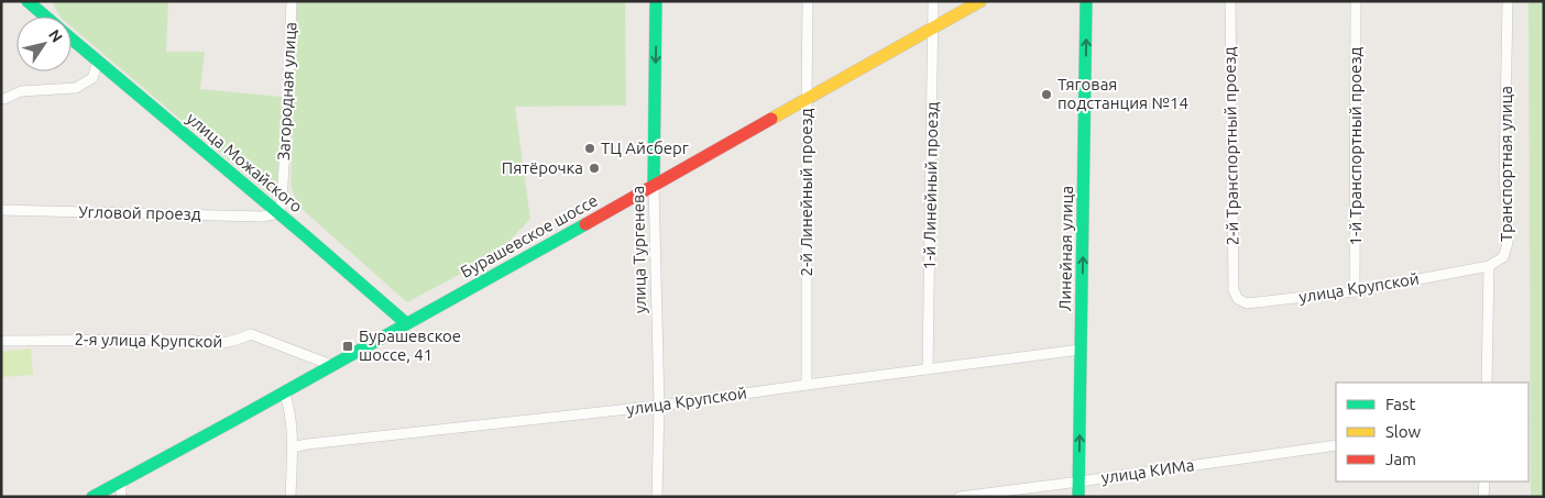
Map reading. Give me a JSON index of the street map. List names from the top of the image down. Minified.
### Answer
{"streets":{"main road":["улица Можайского","Бурашевское шоссе","Линейная улица","улица Тургенева"],"street":["Загородная улица","2-й Транспортный проезд","1-й Транспортный проезд","Транспортная улица","1-й Линейный проезд","2-й Линейный проезд","Угловой проезд","улица Крупской","2-я улица Крупской","улица КИМа"]},"crossings":[["Загородная улица","улица Можайского"],["Загородная улица","Угловой проезд"],["2-й Транспортный проезд","улица Крупской"],["1-й Транспортный проезд","улица Крупской"],["улица Можайского","Угловой проезд"],["улица Можайского","Бурашевское шоссе"],["Транспортная улица","улица Крупской"],["1-й Линейный проезд","Бурашевское шоссе"],["1-й Линейный проезд","улица Крупской"],["2-й Линейный проезд","Бурашевское шоссе"],["2-й Линейный проезд","улица Крупской"],["Бурашевское шоссе","улица Тургенева"],["Бурашевское шоссе","2-я улица Крупской"],["Линейная улица","улица Крупской"],["Линейная улица","улица КИМа"],["улица Тургенева","улица Крупской"]],"one_way":["Линейная улица","улица Тургенева"],"places":{"other":["Тяговая подстанция №14","ТЦ Айсберг","Пятёрочка"],"transit":["Бурашевское шоссе, 41"]},"legend":["Fast","Slow","Jam"],"north":"top right"}
